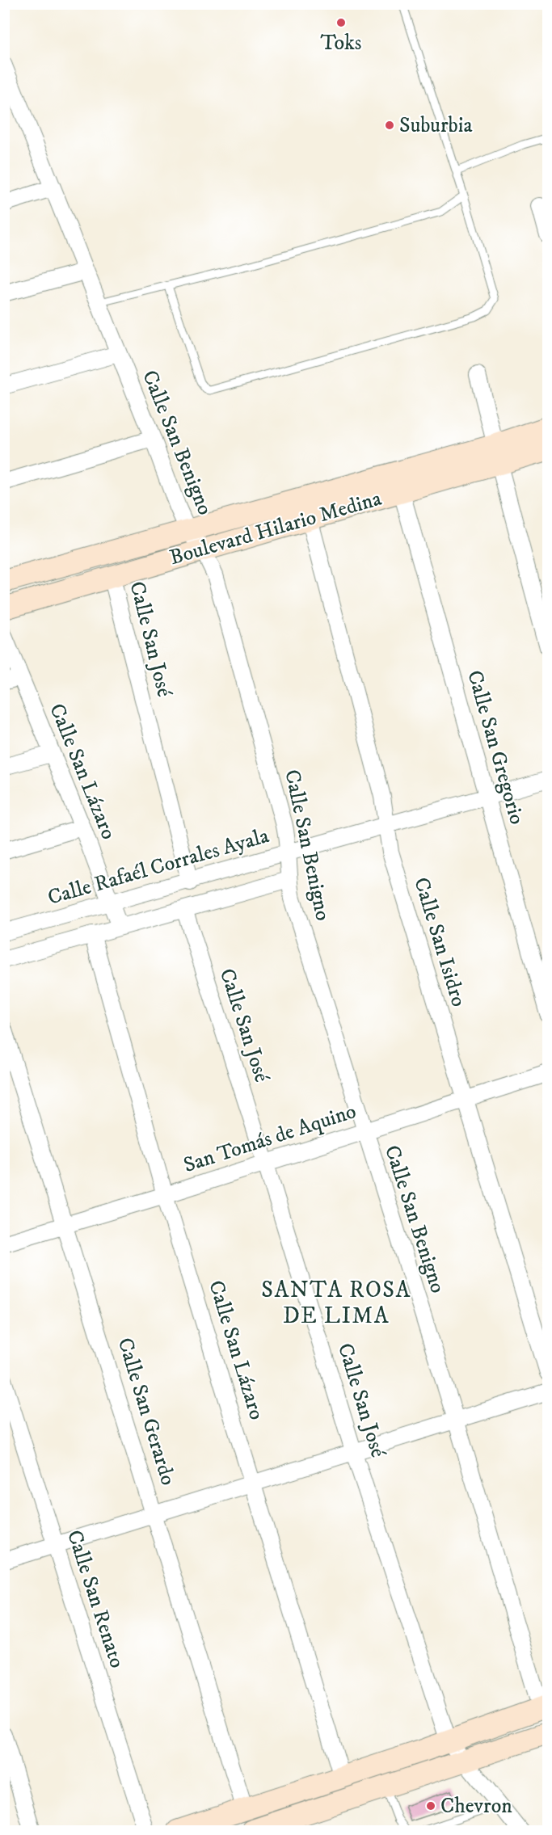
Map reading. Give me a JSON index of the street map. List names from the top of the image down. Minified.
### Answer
{"streets":{"main road":["Boulevard Hilario Medina"],"street":["Calle San Benigno","Calle San José","Calle San Gregorio","Calle San Lázaro","Calle Rafaél Corrales Ayala","Calle San Isidro","San Tomás de Aquino","Calle San Gerardo","Calle San Renato"]},"crossings":[["Calle San Benigno","Boulevard Hilario Medina"],["Calle San Benigno","Calle Rafaél Corrales Ayala"],["Calle San Benigno","San Tomás de Aquino"],["Boulevard Hilario Medina","Calle San José"],["Boulevard Hilario Medina","Calle San Gregorio"],["Boulevard Hilario Medina","Calle San Isidro"],["Calle San José","Calle Rafaél Corrales Ayala"],["Calle San José","San Tomás de Aquino"],["Calle San Gregorio","Calle Rafaél Corrales Ayala"],["Calle San Lázaro","Calle Rafaél Corrales Ayala"],["Calle San Lázaro","San Tomás de Aquino"],["Calle Rafaél Corrales Ayala","Calle San Isidro"],["Calle San Isidro","San Tomás de Aquino"],["San Tomás de Aquino","Calle San Gerardo"]],"districts":["SANTA ROSA DE LIMA"],"places":["Toks","Suburbia","Chevron"]}
